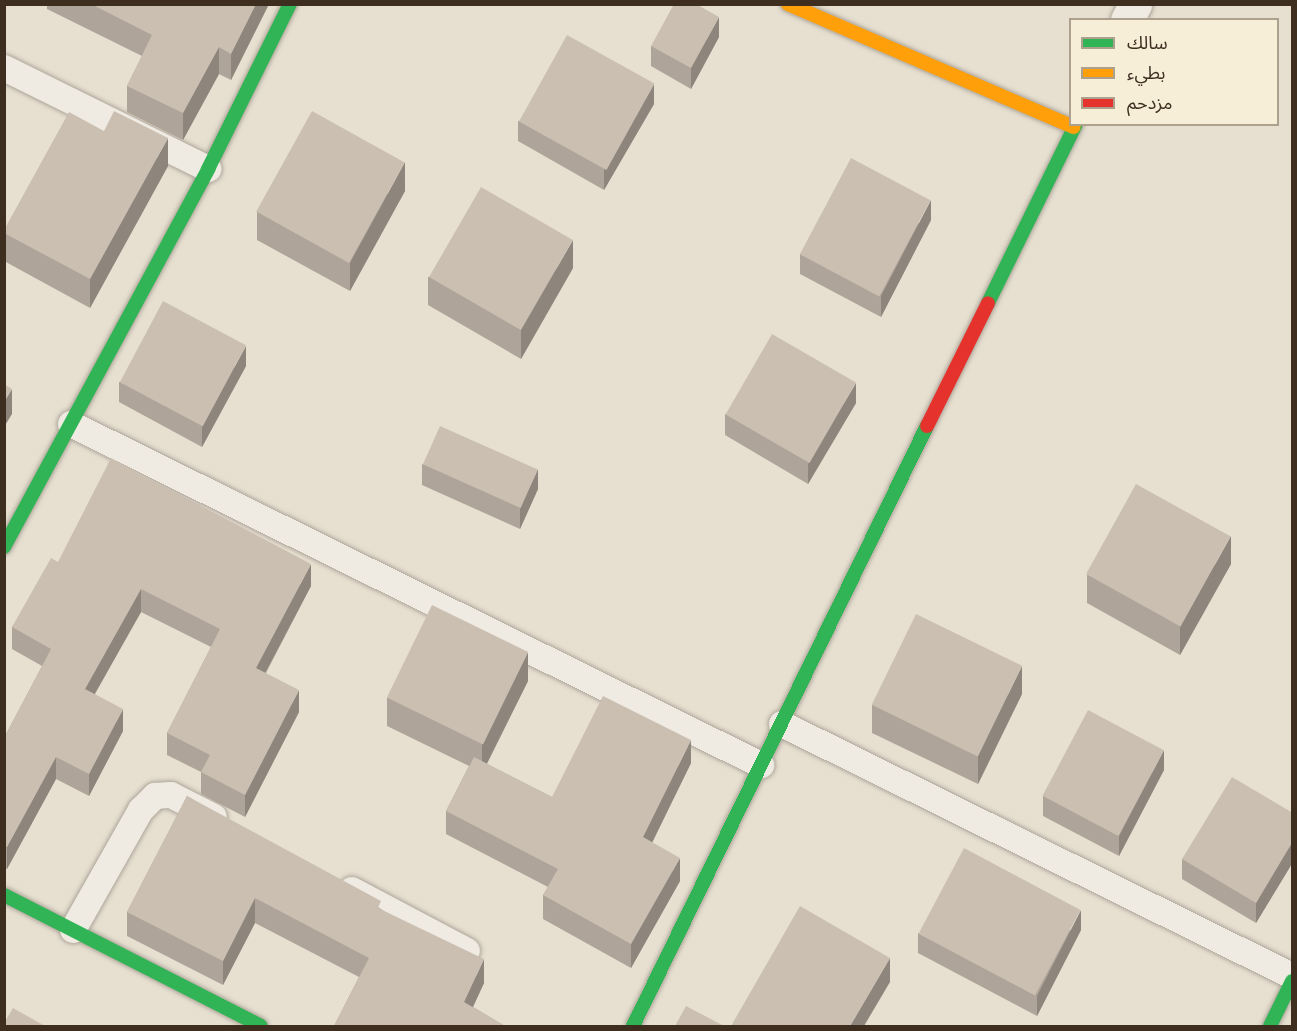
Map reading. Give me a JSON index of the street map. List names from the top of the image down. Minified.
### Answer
{"legend":["سالك","بطيء","مزدحم"]}
